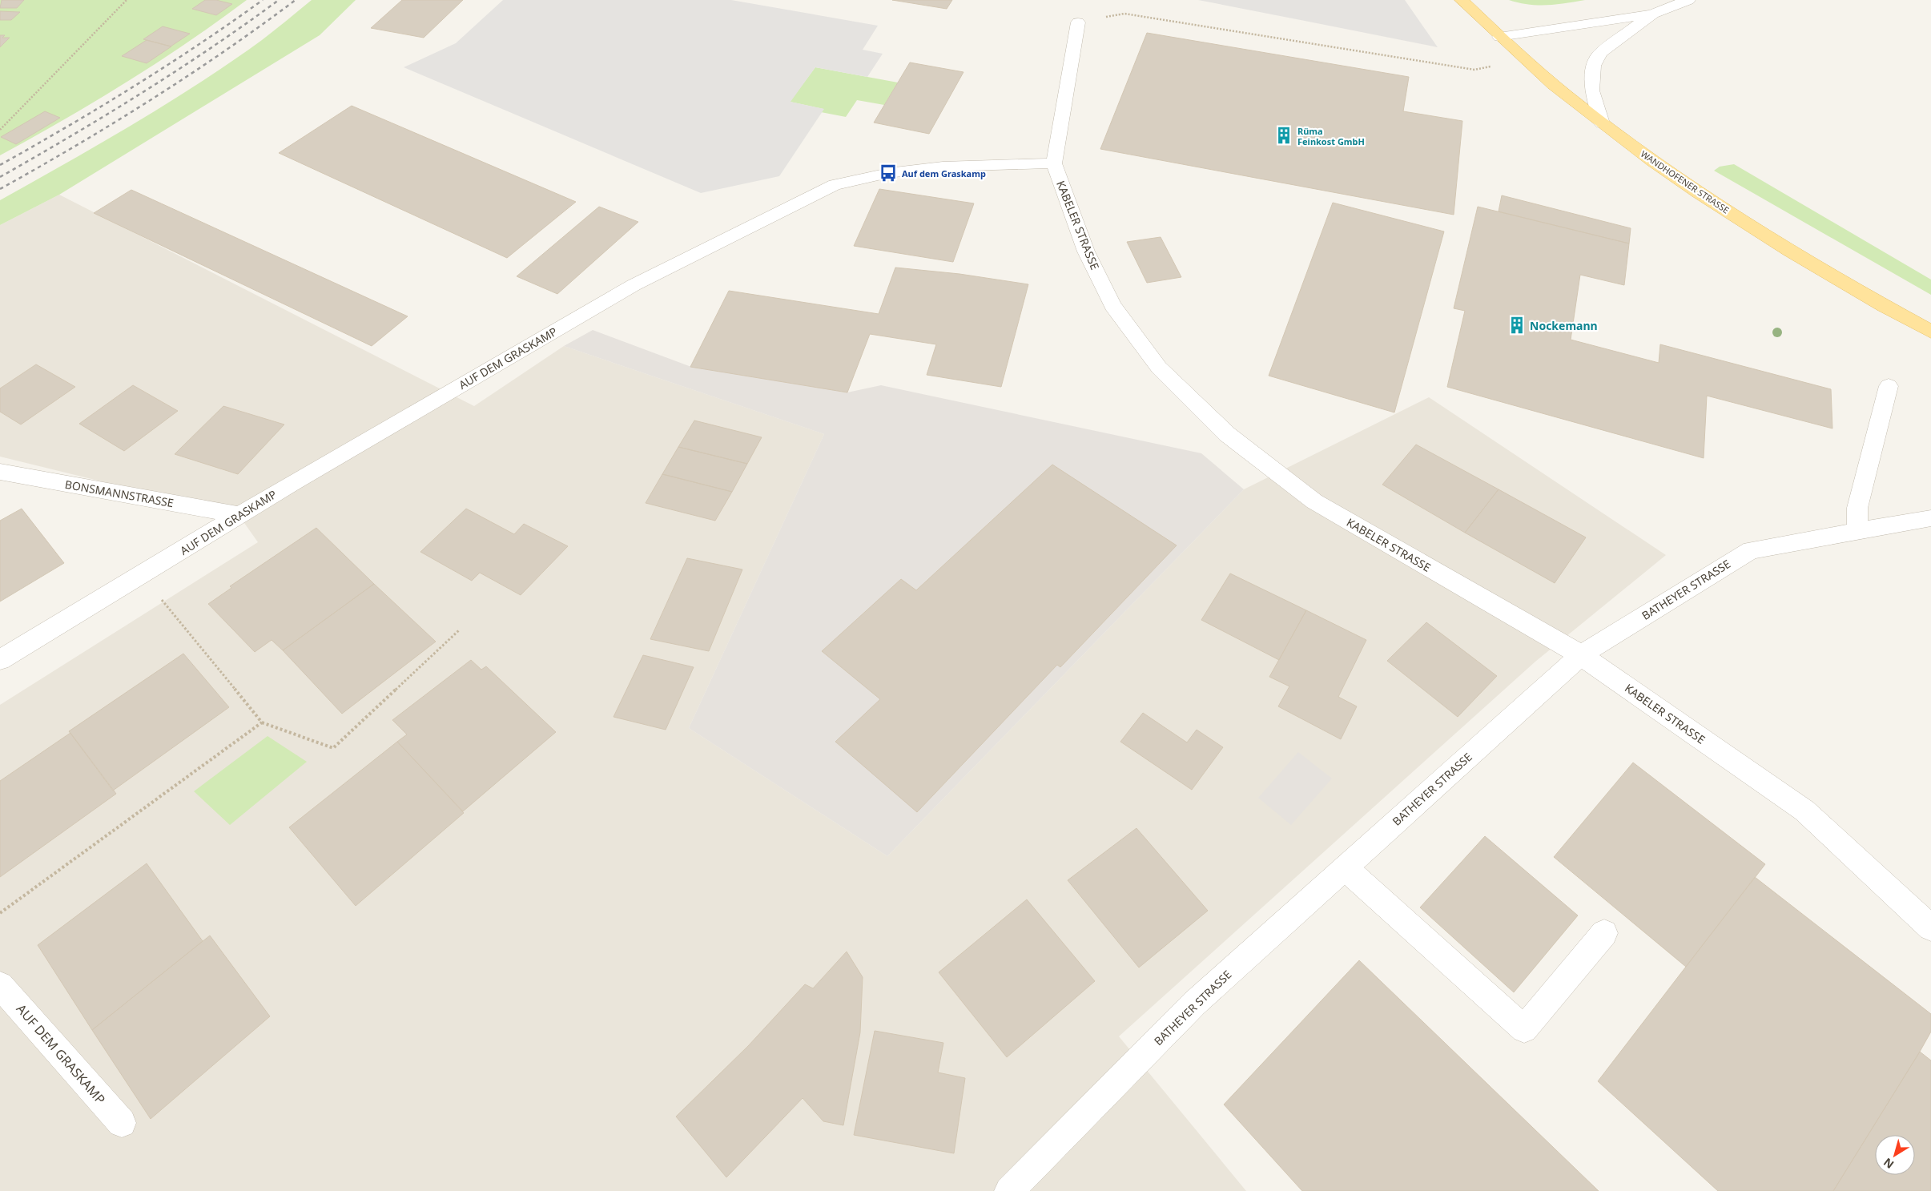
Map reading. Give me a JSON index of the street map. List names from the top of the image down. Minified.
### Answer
{"streets":{"main road":["WANDHOFENER STRASSE"],"street":["KABELER STRASSE","AUF DEM GRASKAMP","BONSMANNSTRASSE","BATHEYER STRASSE"]},"crossings":[["KABELER STRASSE","AUF DEM GRASKAMP"],["KABELER STRASSE","BATHEYER STRASSE"],["AUF DEM GRASKAMP","BONSMANNSTRASSE"]],"places":{"building":["Rüma Feinkost GmbH","Nockemann"],"bus stop":["Auf dem Graskamp"]},"north":"bottom left"}
